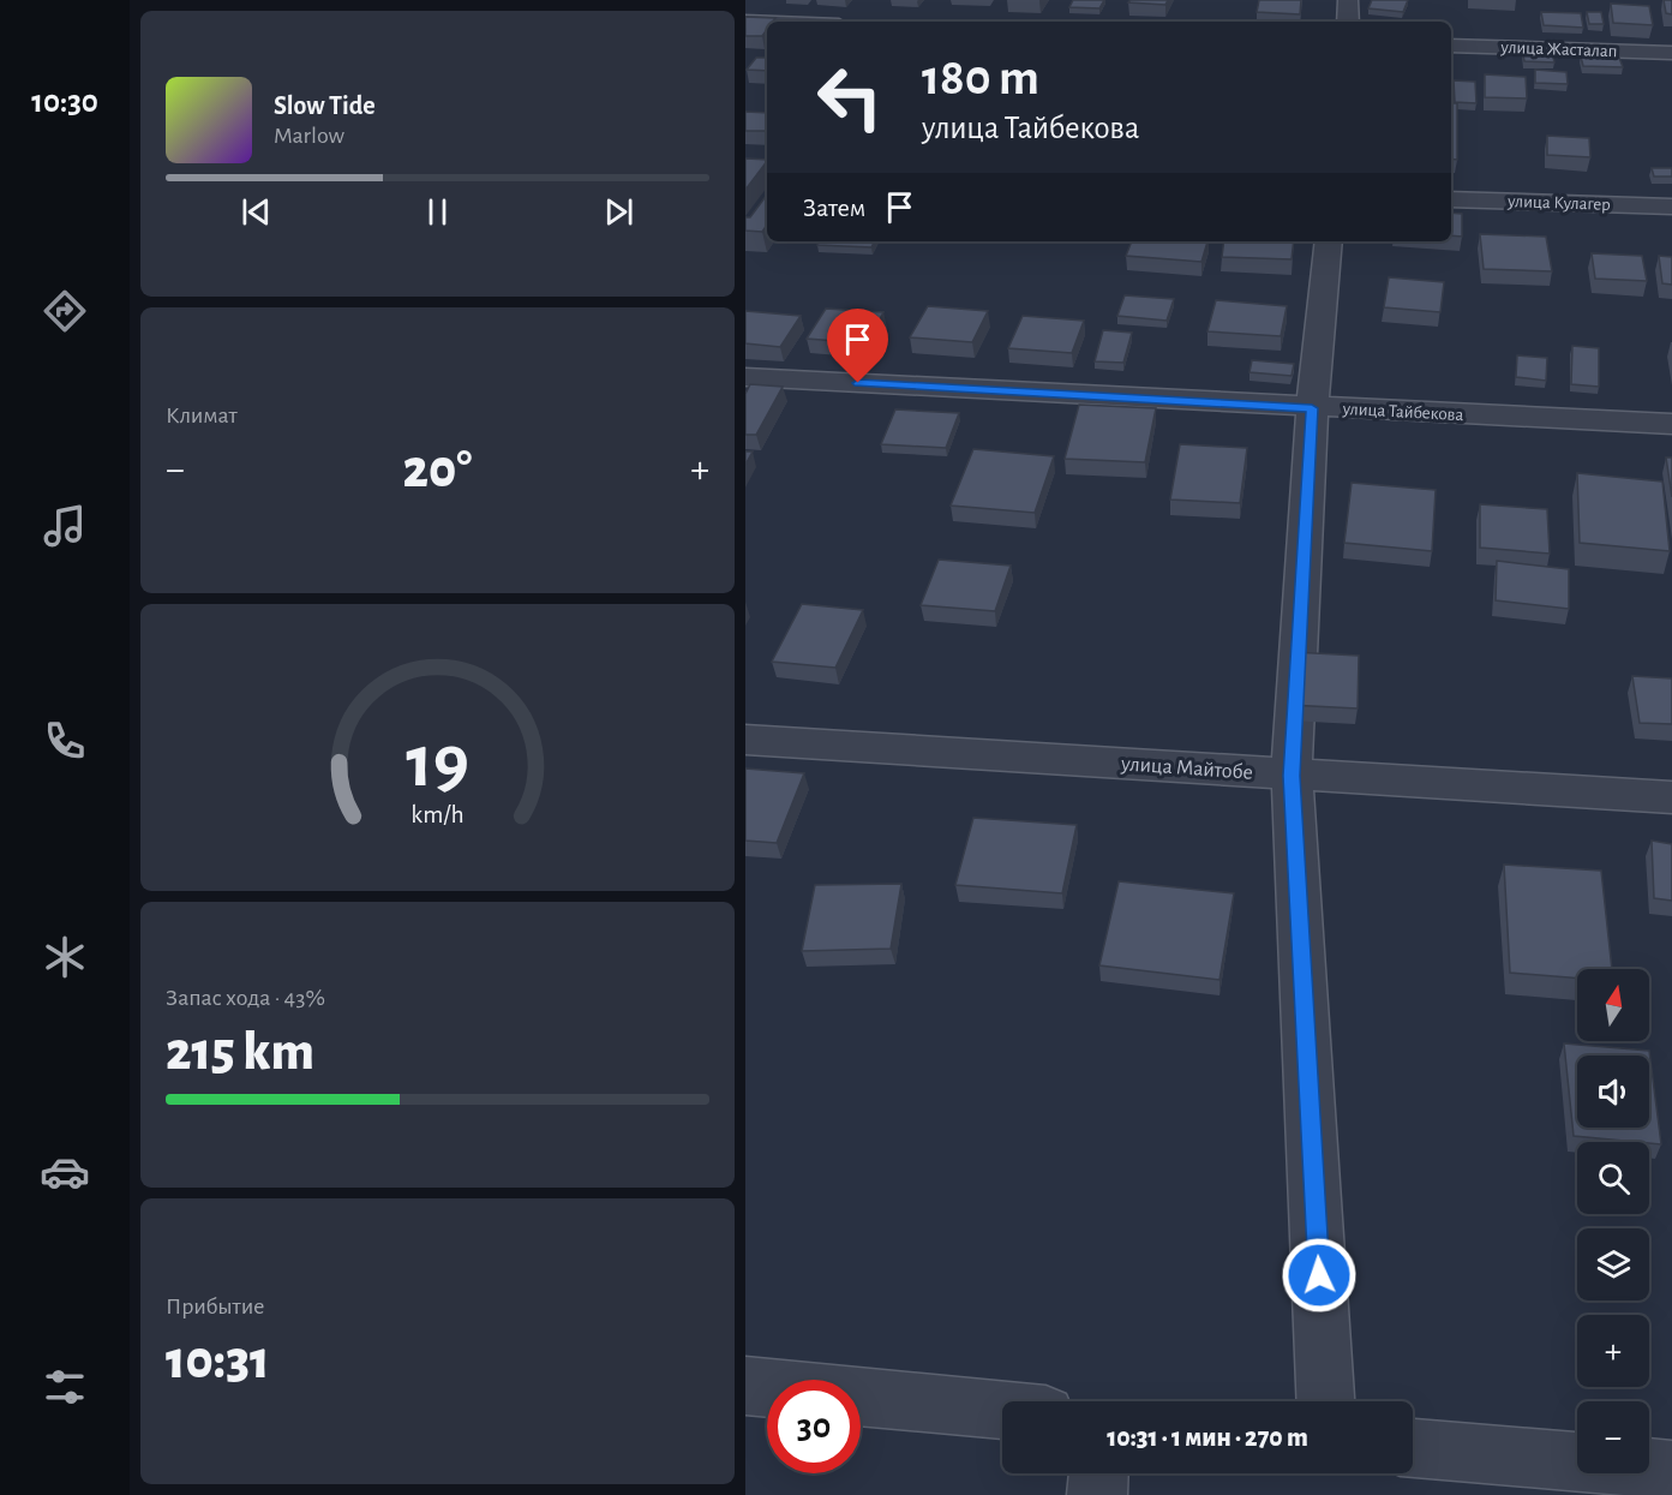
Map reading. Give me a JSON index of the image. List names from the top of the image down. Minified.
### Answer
{"streets":{"street":["улица Жасталап","улица Кулагер","улица Тайбекова","улица Майтобе"]},"north":"top","page":{"tabs":"10:30","turn":["180 m","улица Тайбекова"],"song":["Slow Tide","Marlow"],"then":"Затем","tile":["Климат",["Запас хода · 43%","215 km"],["Прибытие","10:31"]],"heat":["−","20°","+"],"map_buttons":["+","−"],"limit":"30","trip":"10:31 · 1 мин · 270 m","gauge":["19","km/h"]}}
